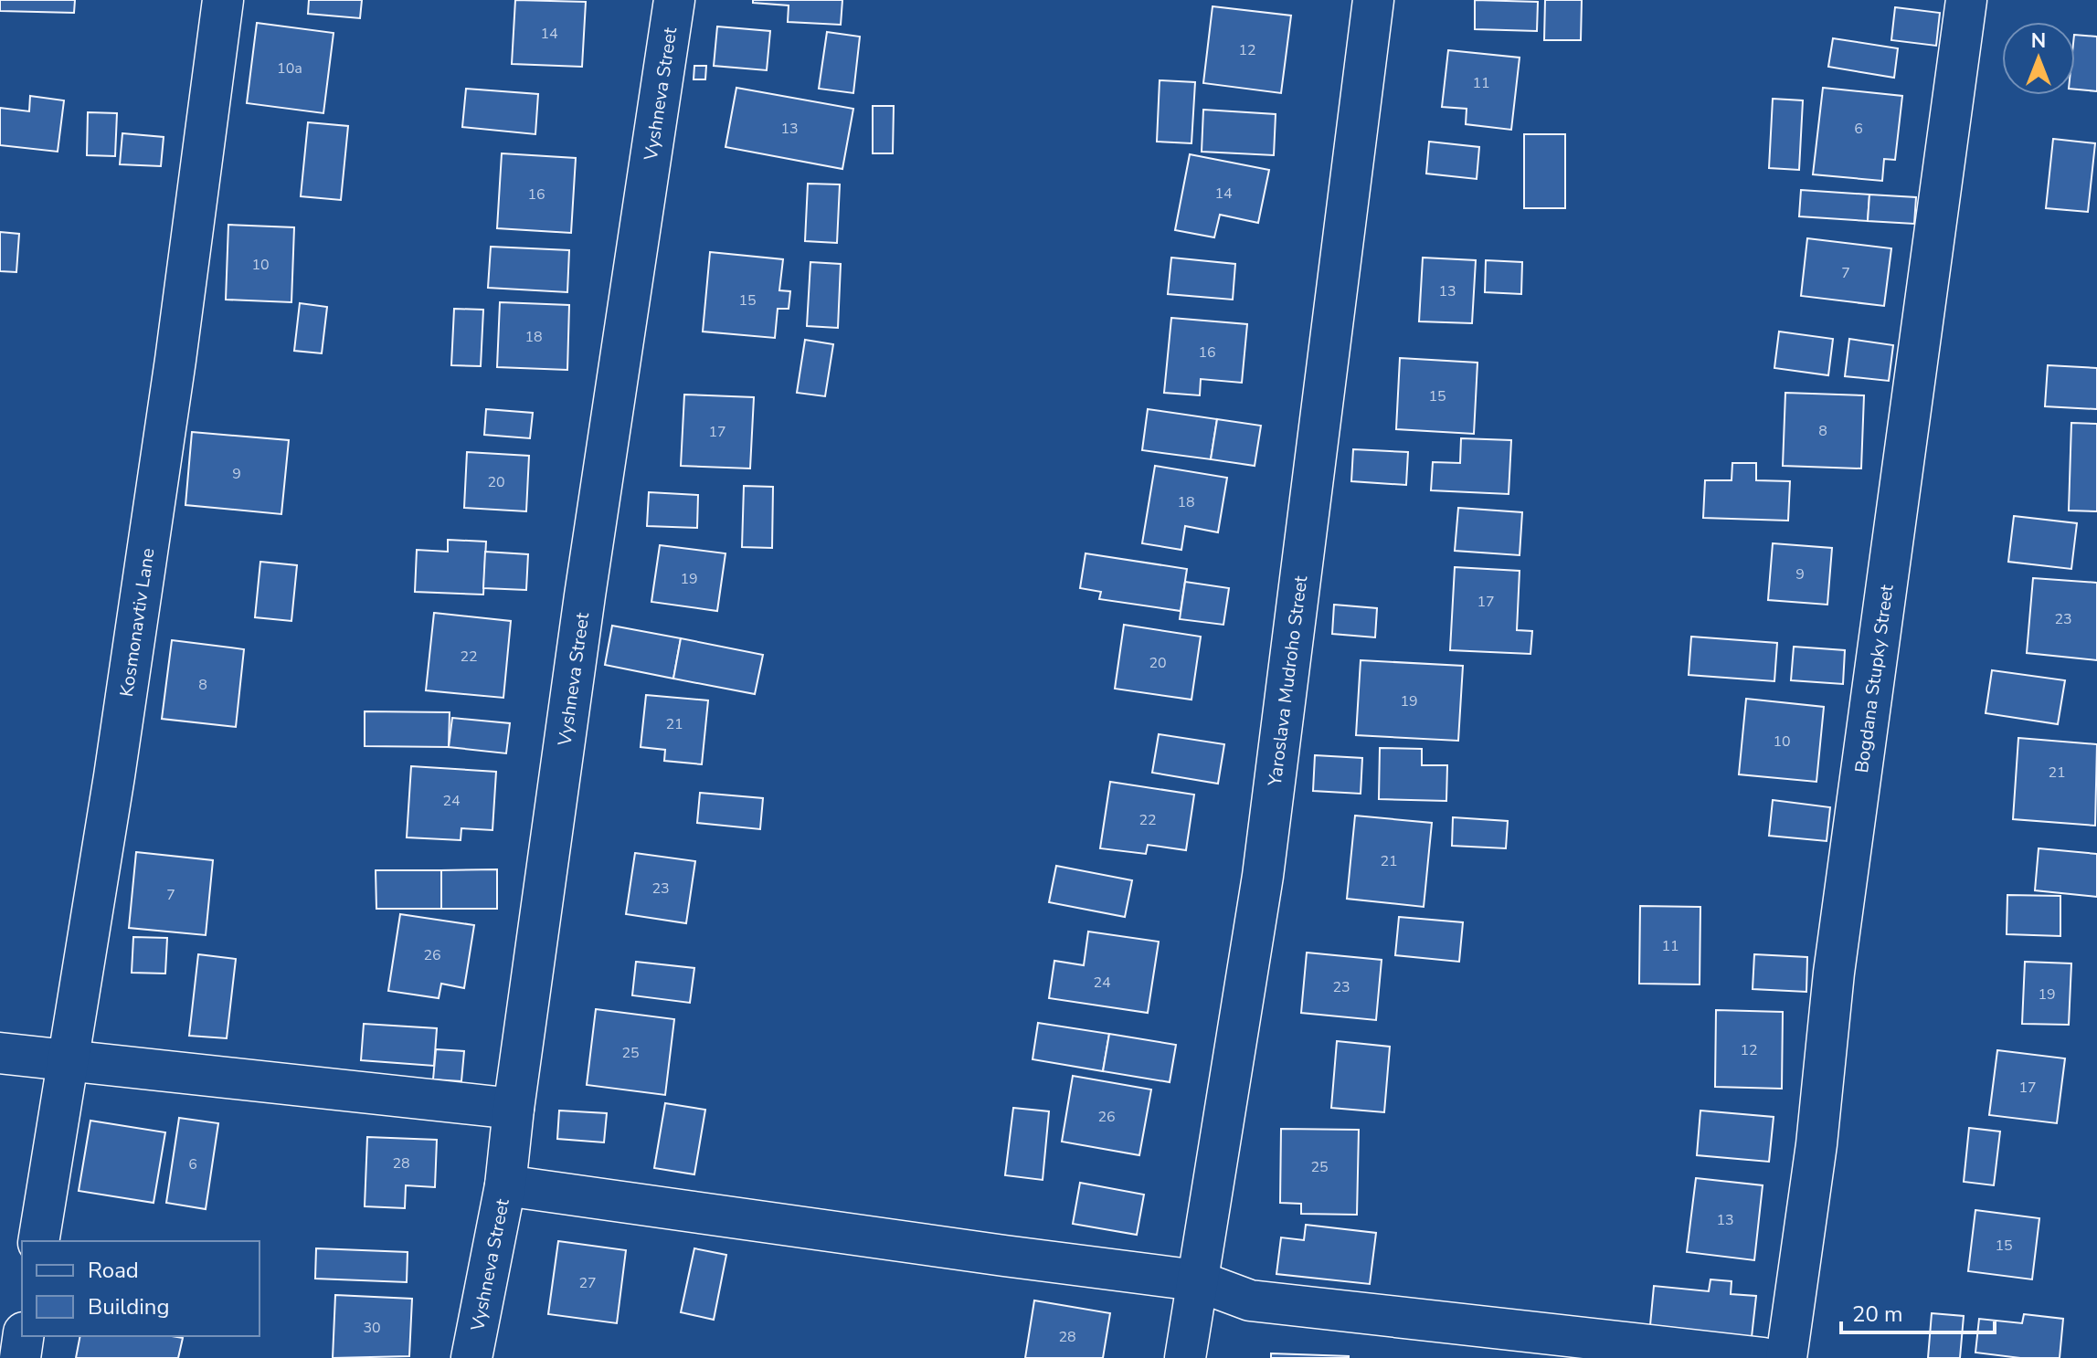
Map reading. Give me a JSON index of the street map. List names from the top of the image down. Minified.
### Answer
{"streets":{"street":["Vyshneva Street","Kosmonavtiv Lane","Bogdana Stupky Street","Yaroslava Mudroho Street"]},"house_numbers":["14","12","10а","11","13","6","14","16","10","7","13","15","18","16","15","8","17","9","20","18","9","19","17","23","22","20","8","19","21","10","21","24","22","21","23","7","11","26","24","23","19","12","25","17","26","28","6","25","13","15","27","30","28"],"legend":["Road","Building"],"scale_bar":"20 m","north":"top"}
